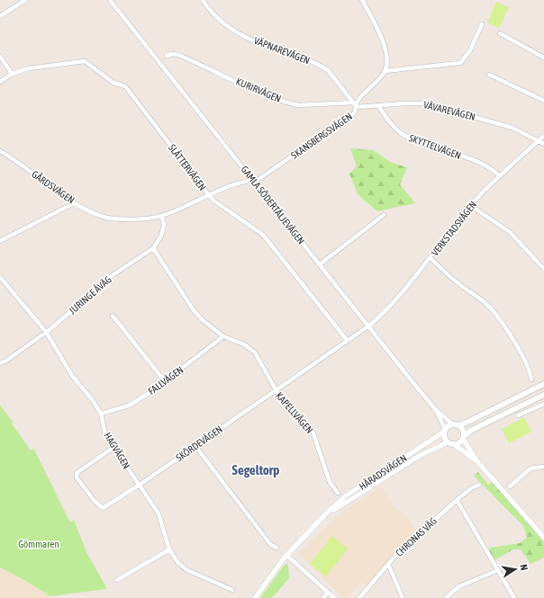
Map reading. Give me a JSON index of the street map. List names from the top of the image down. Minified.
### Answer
{"streets":{"street":["VÄPNAREVÄGEN","KURIRVÄGEN","VÄVAREVÄGEN","SKANSBERGSVÄGEN","SKYTTELVÄGEN","SLÅTTERVÄGEN","GÅRDSVÄGEN","GAMLA SÖDERTÄLJEVÄGEN","VERKSTADSVÄGEN","JURINGE ÅVÄG","FALLVÄGEN","KAPELLVÄGEN","SKÖRDEVÄGEN","HAGVÄGEN","HÄRADSVÄGEN","CHRONAS VÄG"]},"crossings":[["VÄPNAREVÄGEN","KURIRVÄGEN"],["VÄPNAREVÄGEN","VÄVAREVÄGEN"],["VÄPNAREVÄGEN","SKANSBERGSVÄGEN"],["KURIRVÄGEN","VÄVAREVÄGEN"],["KURIRVÄGEN","SKANSBERGSVÄGEN"],["VÄVAREVÄGEN","SKANSBERGSVÄGEN"],["VÄVAREVÄGEN","SKYTTELVÄGEN"],["VÄVAREVÄGEN","VERKSTADSVÄGEN"],["SKANSBERGSVÄGEN","GÅRDSVÄGEN"],["SKANSBERGSVÄGEN","GAMLA SÖDERTÄLJEVÄGEN"],["SKYTTELVÄGEN","VERKSTADSVÄGEN"],["SLÅTTERVÄGEN","GÅRDSVÄGEN"],["SLÅTTERVÄGEN","SKÖRDEVÄGEN"],["GÅRDSVÄGEN","GAMLA SÖDERTÄLJEVÄGEN"],["GÅRDSVÄGEN","JURINGE ÅVÄG"],["GAMLA SÖDERTÄLJEVÄGEN","VERKSTADSVÄGEN"],["GAMLA SÖDERTÄLJEVÄGEN","SKÖRDEVÄGEN"],["GAMLA SÖDERTÄLJEVÄGEN","HÄRADSVÄGEN"],["VERKSTADSVÄGEN","SKÖRDEVÄGEN"],["JURINGE ÅVÄG","KAPELLVÄGEN"],["JURINGE ÅVÄG","HAGVÄGEN"],["FALLVÄGEN","KAPELLVÄGEN"],["FALLVÄGEN","HAGVÄGEN"],["KAPELLVÄGEN","SKÖRDEVÄGEN"],["SKÖRDEVÄGEN","HAGVÄGEN"]],"districts":["Segeltorp"],"parks":["Gömmaren"],"north":"right"}
